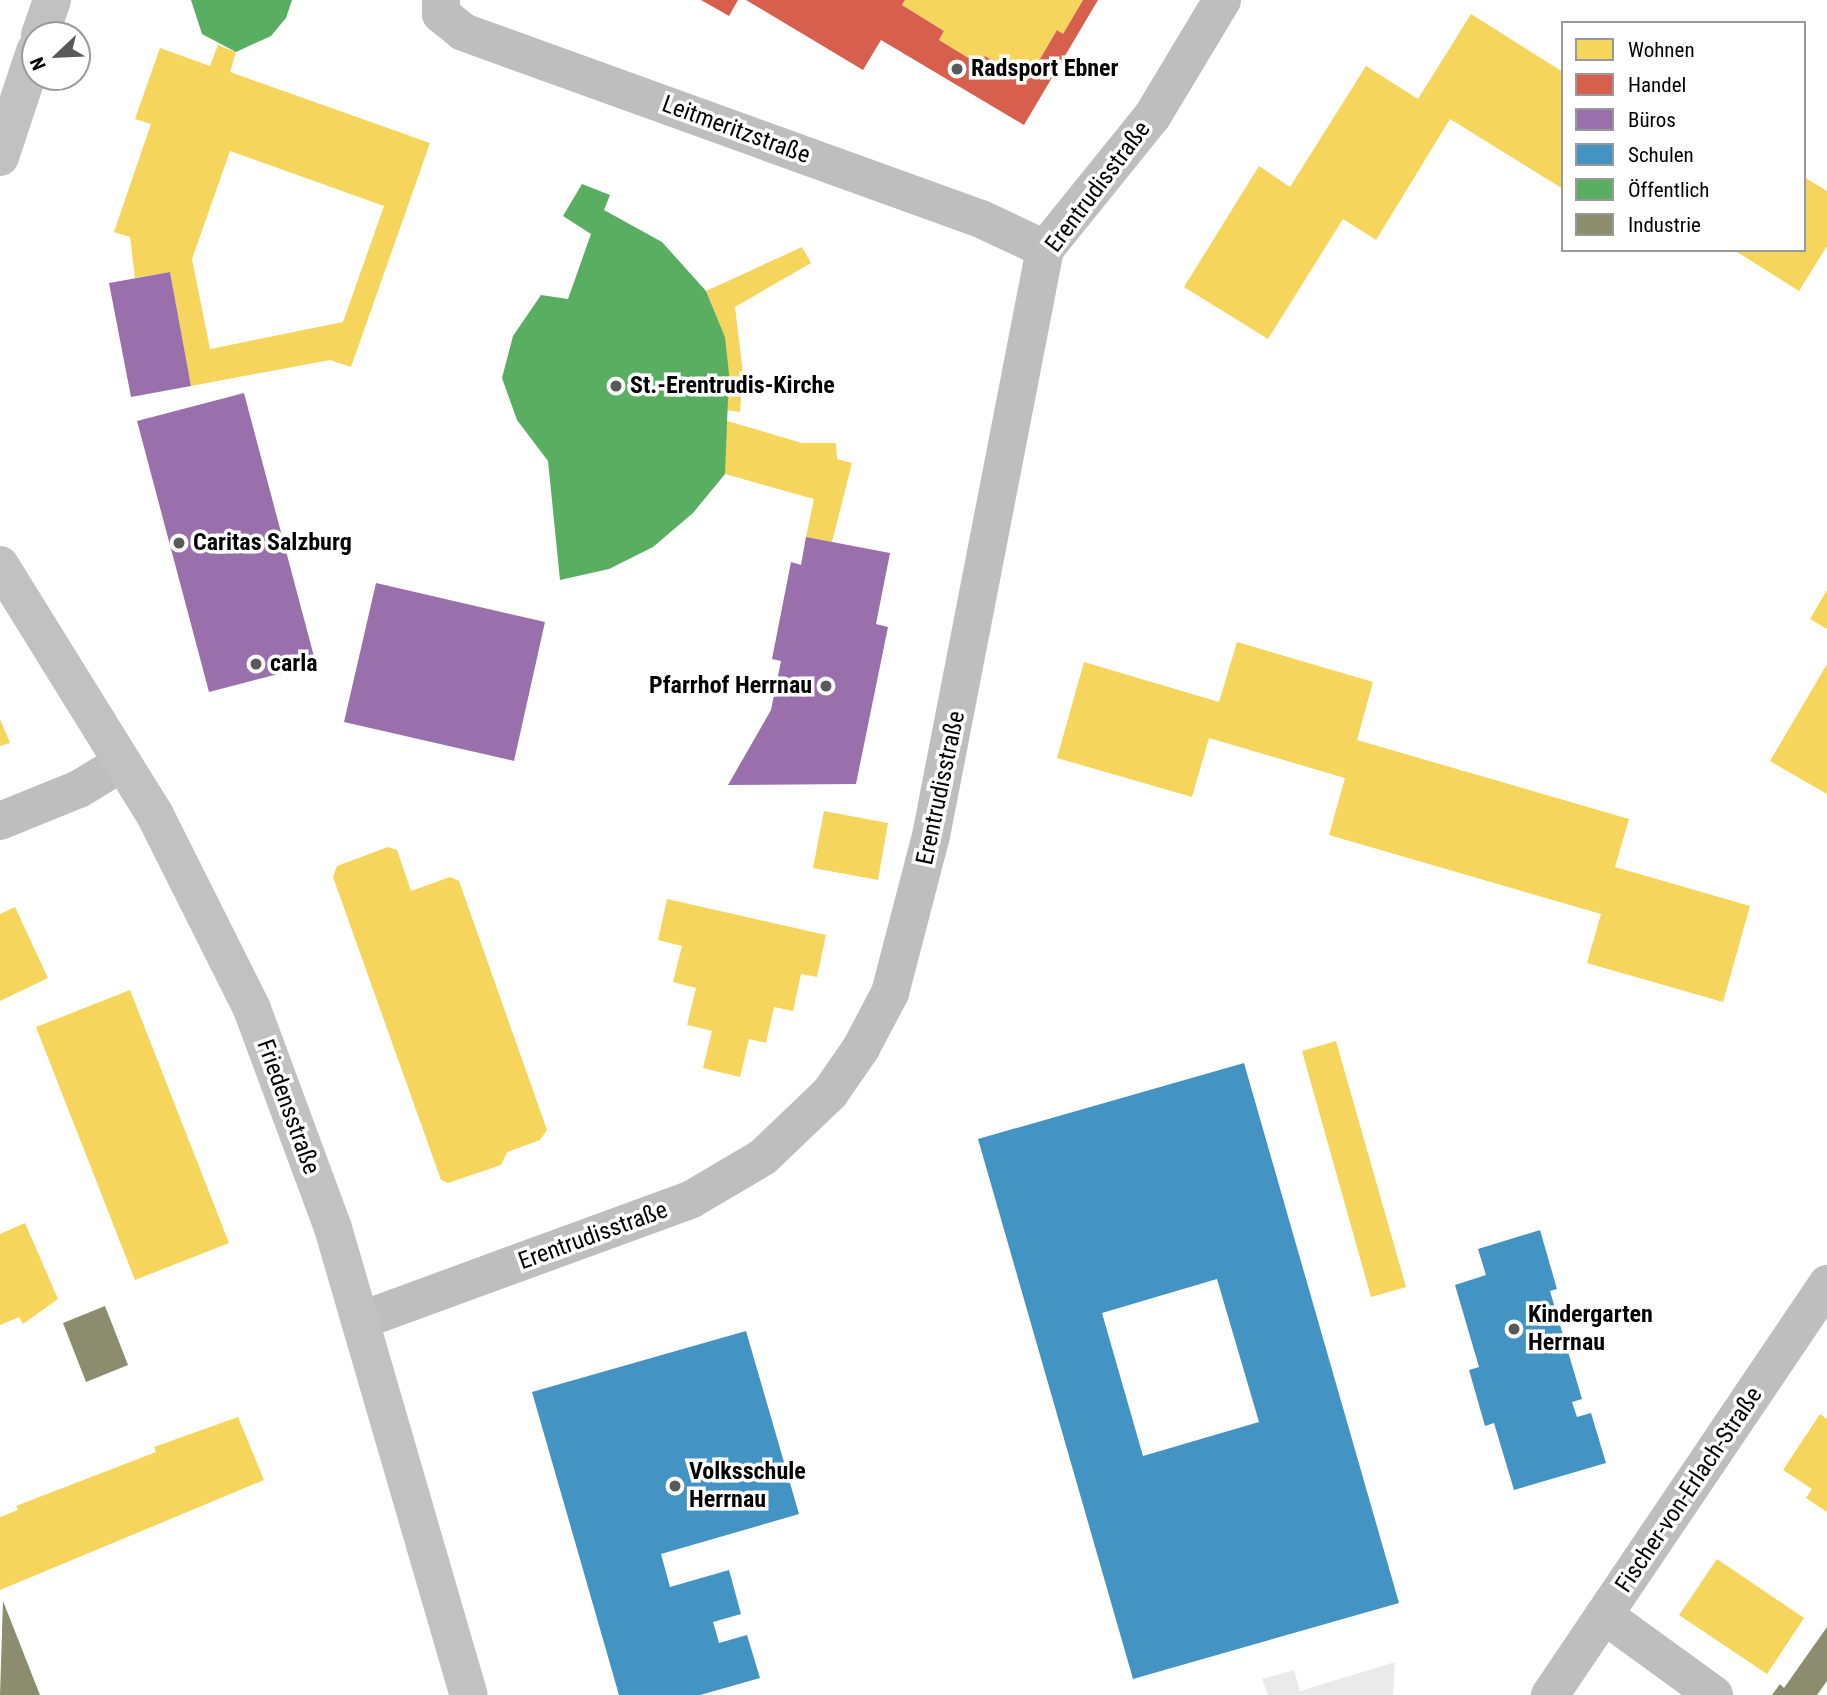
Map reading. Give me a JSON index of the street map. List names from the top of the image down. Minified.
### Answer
{"streets":{"street":["Leitmeritzstraße","Erentrudisstraße","Friedensstraße","Fischer-von-Erlach-Straße"]},"crossings":[["Leitmeritzstraße","Erentrudisstraße"],["Erentrudisstraße","Friedensstraße"]],"places":["Radsport Ebner","St.-Erentrudis-Kirche","Caritas Salzburg","carla","Pfarrhof Herrnau","Kindergarten Herrnau","Volksschule Herrnau"],"legend":["Wohnen","Handel","Büros","Schulen","Öffentlich","Industrie"],"north":"bottom left"}
